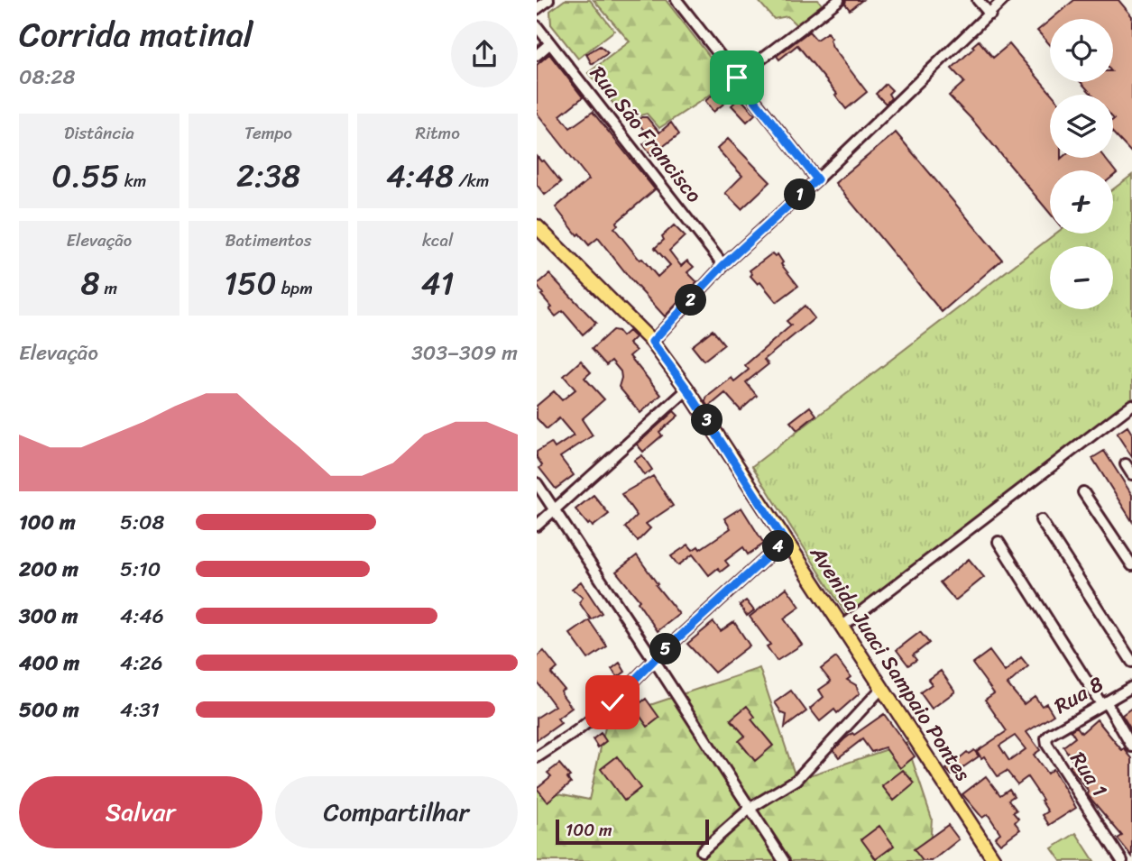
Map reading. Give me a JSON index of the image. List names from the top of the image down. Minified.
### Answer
{"streets":{"main road":["Avenida Juaci Sampaio Pontes"],"street":["Rua São Francisco","Rua 8","Rua 1"]},"crossings":[["Rua 8","Rua 1"]],"scale_bar":"100 m","page":{"heading":["Corrida matinal","08:28"],"map_buttons":["+","−"],"stats":[["Distância","0.55 km"],["Tempo","2:38"],["Ritmo","4:48 /km"],["Elevação","8 m"],["Batimentos","150 bpm"],["kcal","41"]],"pins":["1","2","3","4","5"],"chart":["Elevação","303–309 m"],"list":[{"name":"100 m","note":"5:08"},{"name":"200 m","note":"5:10"},{"name":"300 m","note":"4:46"},{"name":"400 m","note":"4:26"},{"name":"500 m","note":"4:31"}],"buttons":["Salvar","Compartilhar"],"scale":"100 m"}}
